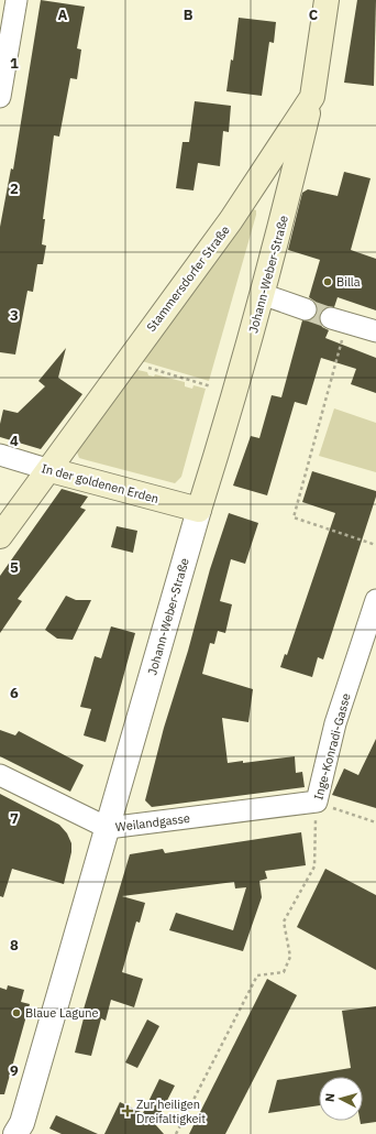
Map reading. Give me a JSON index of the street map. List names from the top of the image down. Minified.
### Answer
{"streets":{"main road":["Johann-Weber-Straße","Stammersdorfer Straße","In der goldenen Erden"],"street":["Inge-Konradi-Gasse","Weilandgasse"]},"crossings":[["Johann-Weber-Straße","Stammersdorfer Straße"],["Johann-Weber-Straße","In der goldenen Erden"],["Johann-Weber-Straße","Weilandgasse"],["Stammersdorfer Straße","In der goldenen Erden"],["Inge-Konradi-Gasse","Weilandgasse"]],"places":{"other":["Billa","Blaue Lagune"],"health":["Zur heiligen Dreifaltigkeit"]},"north":"left","grid":{"columns":["A","B","C"],"rows":["1","2","3","4","5","6","7","8","9"]}}
